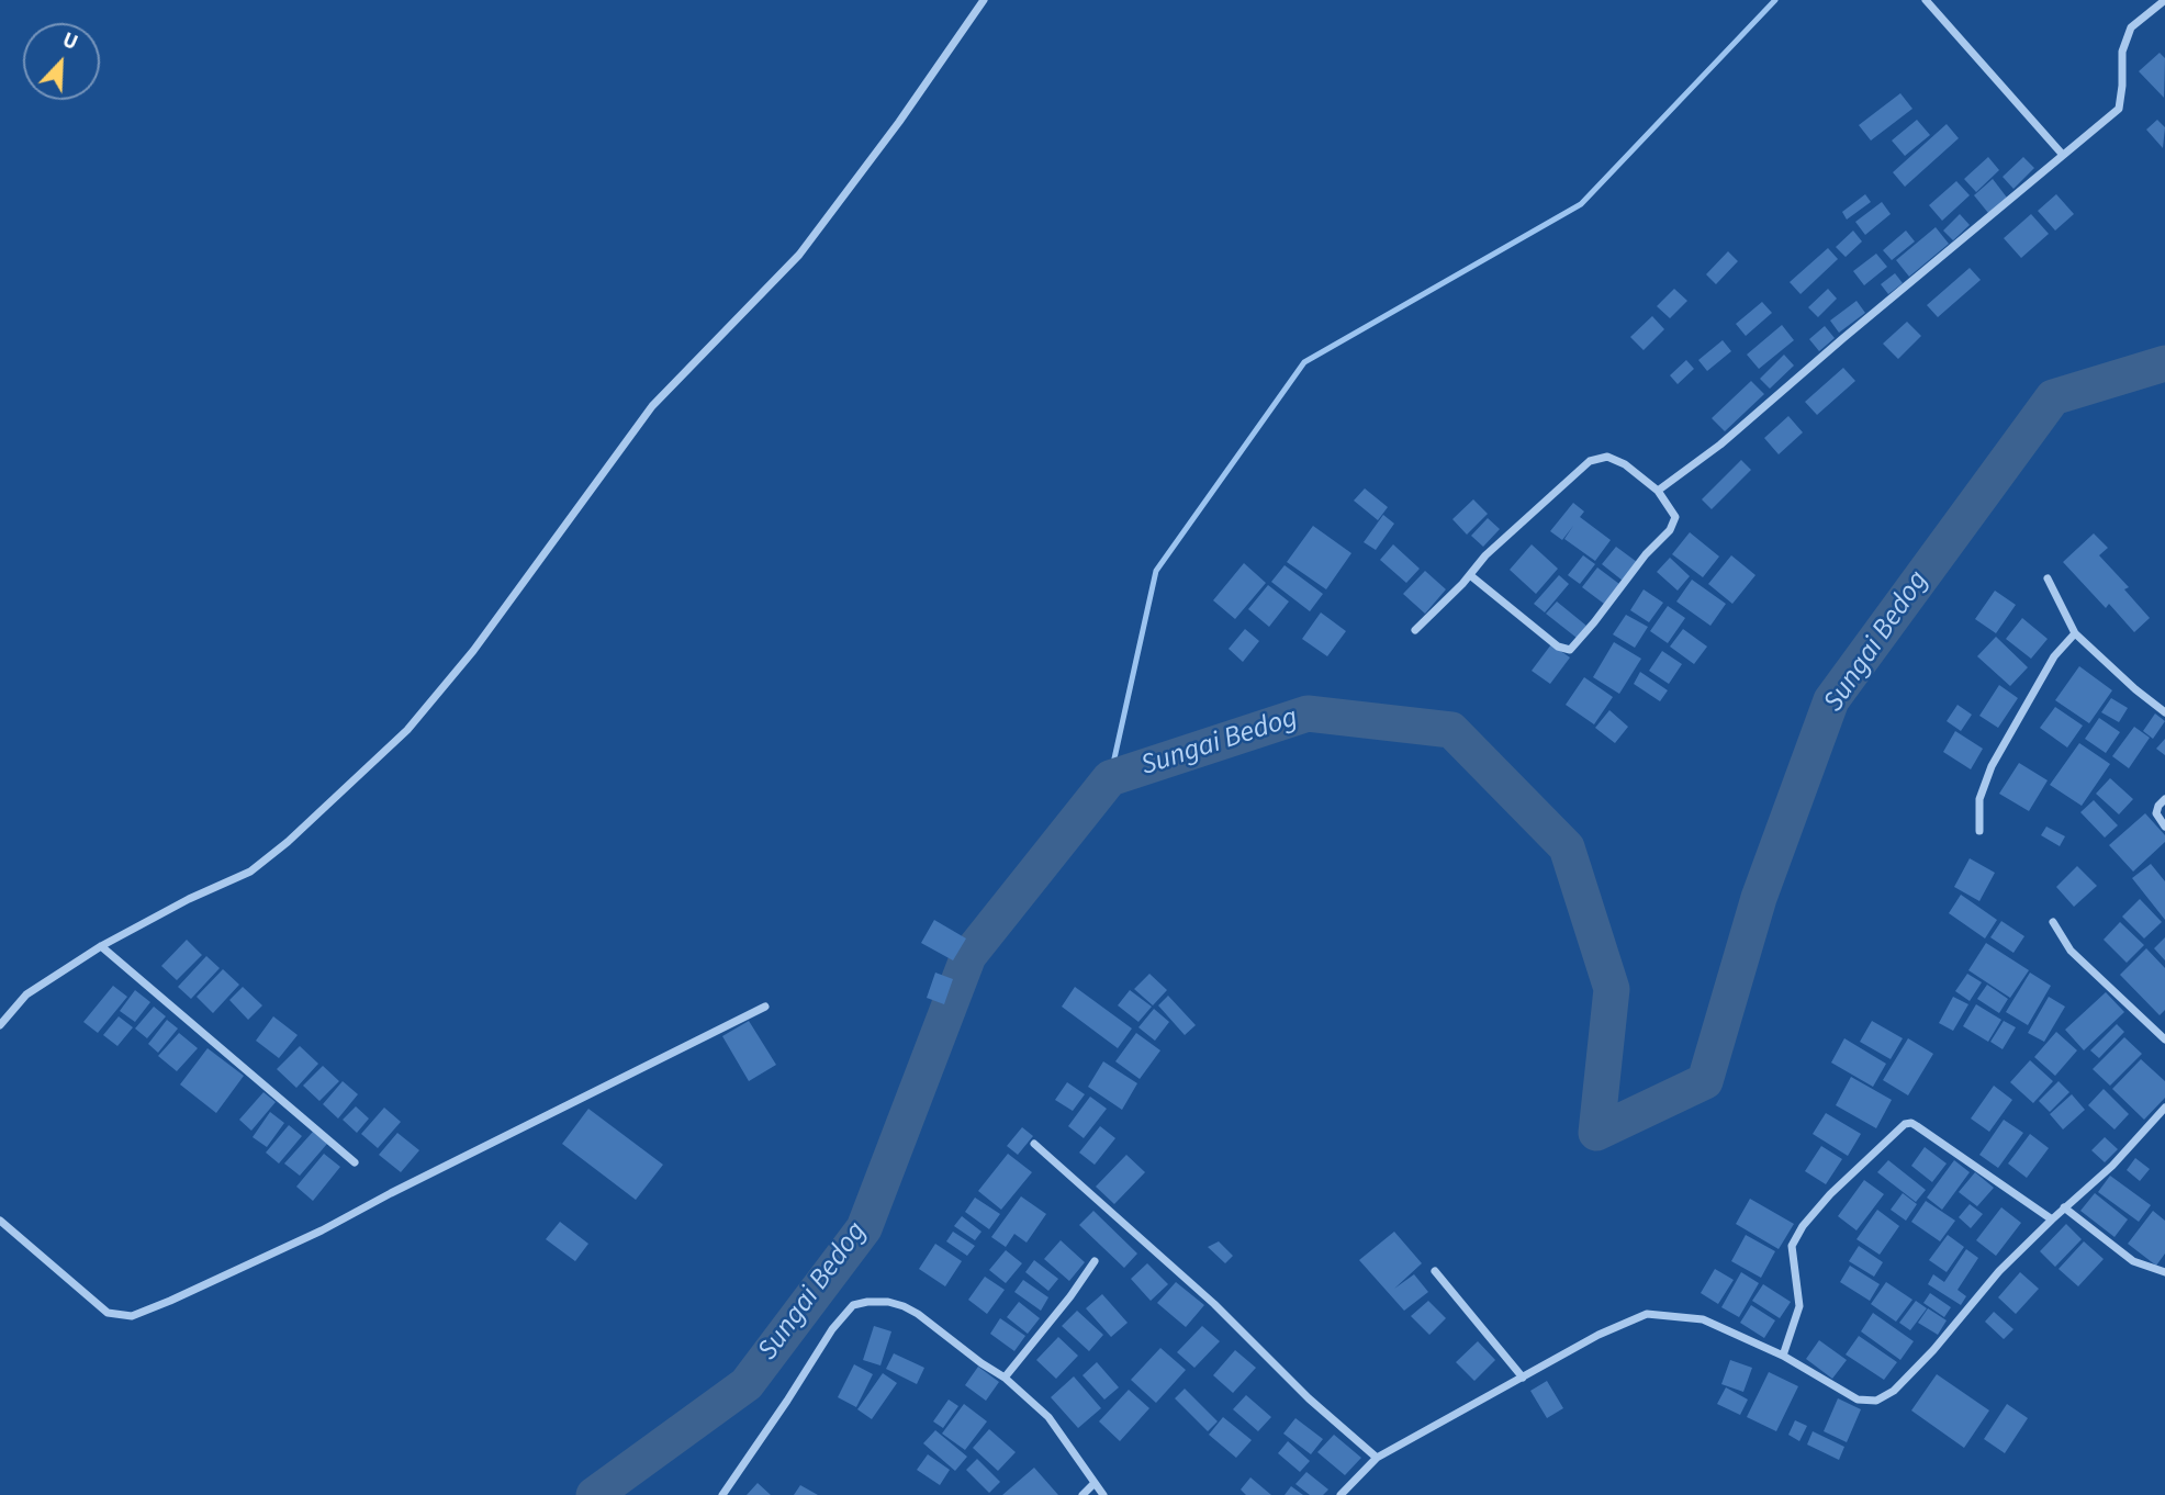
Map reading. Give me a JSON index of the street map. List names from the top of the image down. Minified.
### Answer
{"water":["Sungai Bedog"],"north":"top right"}
